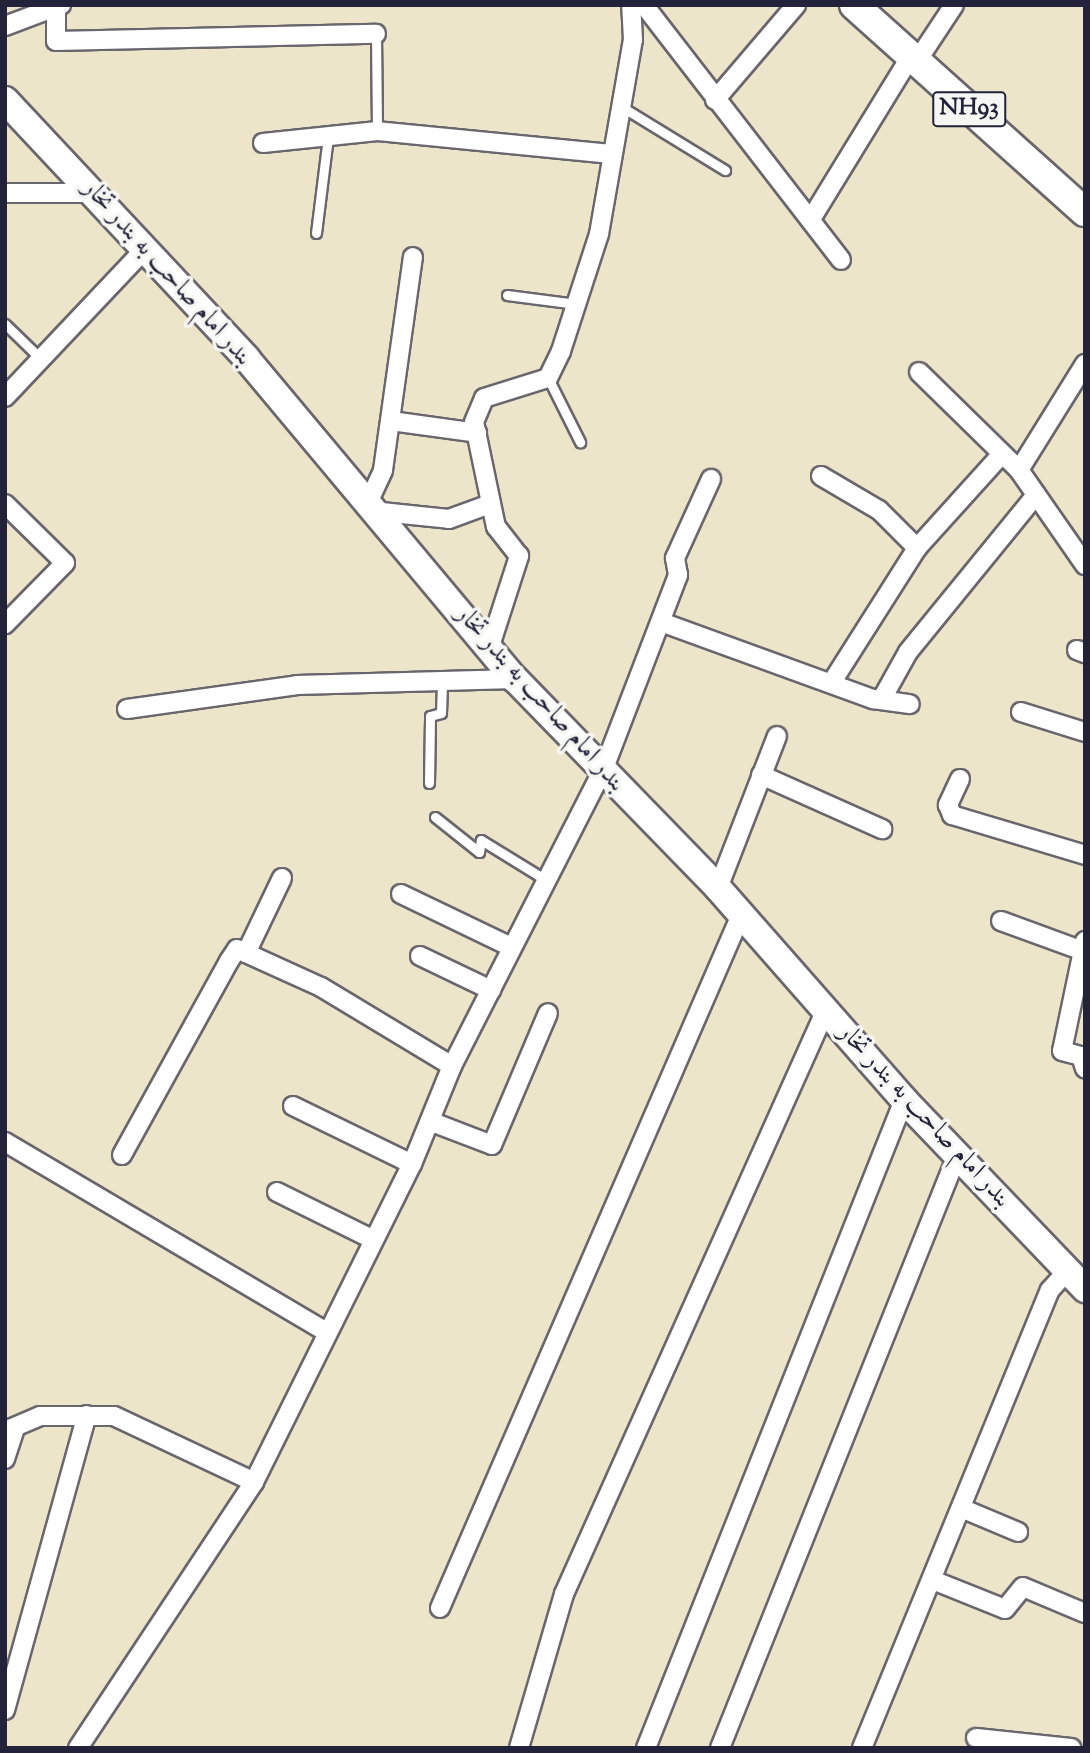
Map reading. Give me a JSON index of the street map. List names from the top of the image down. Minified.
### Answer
{"streets":{"main road":["NH93","بندر امام صاحب به بندر تخار"]}}
